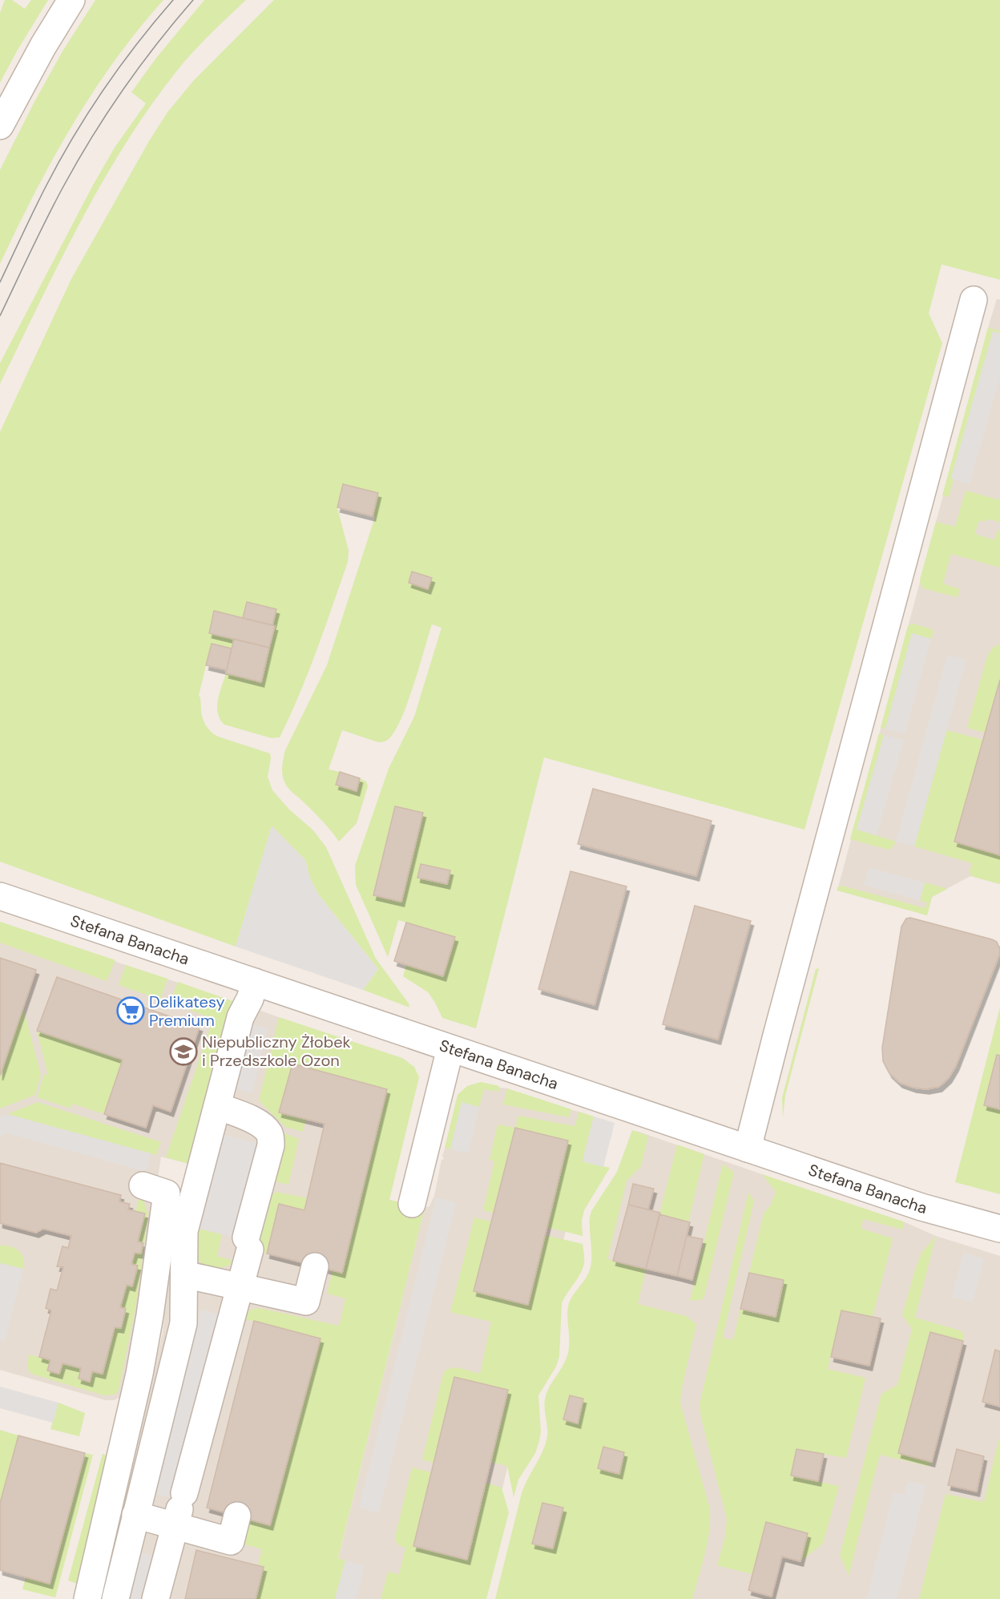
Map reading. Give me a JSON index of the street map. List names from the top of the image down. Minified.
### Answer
{"streets":{"street":["Stefana Banacha"]},"places":{"supermarket":["Delikatesy Premium"],"school or university":["Niepubliczny Żłobek i Przedszkole Ozon"]}}
